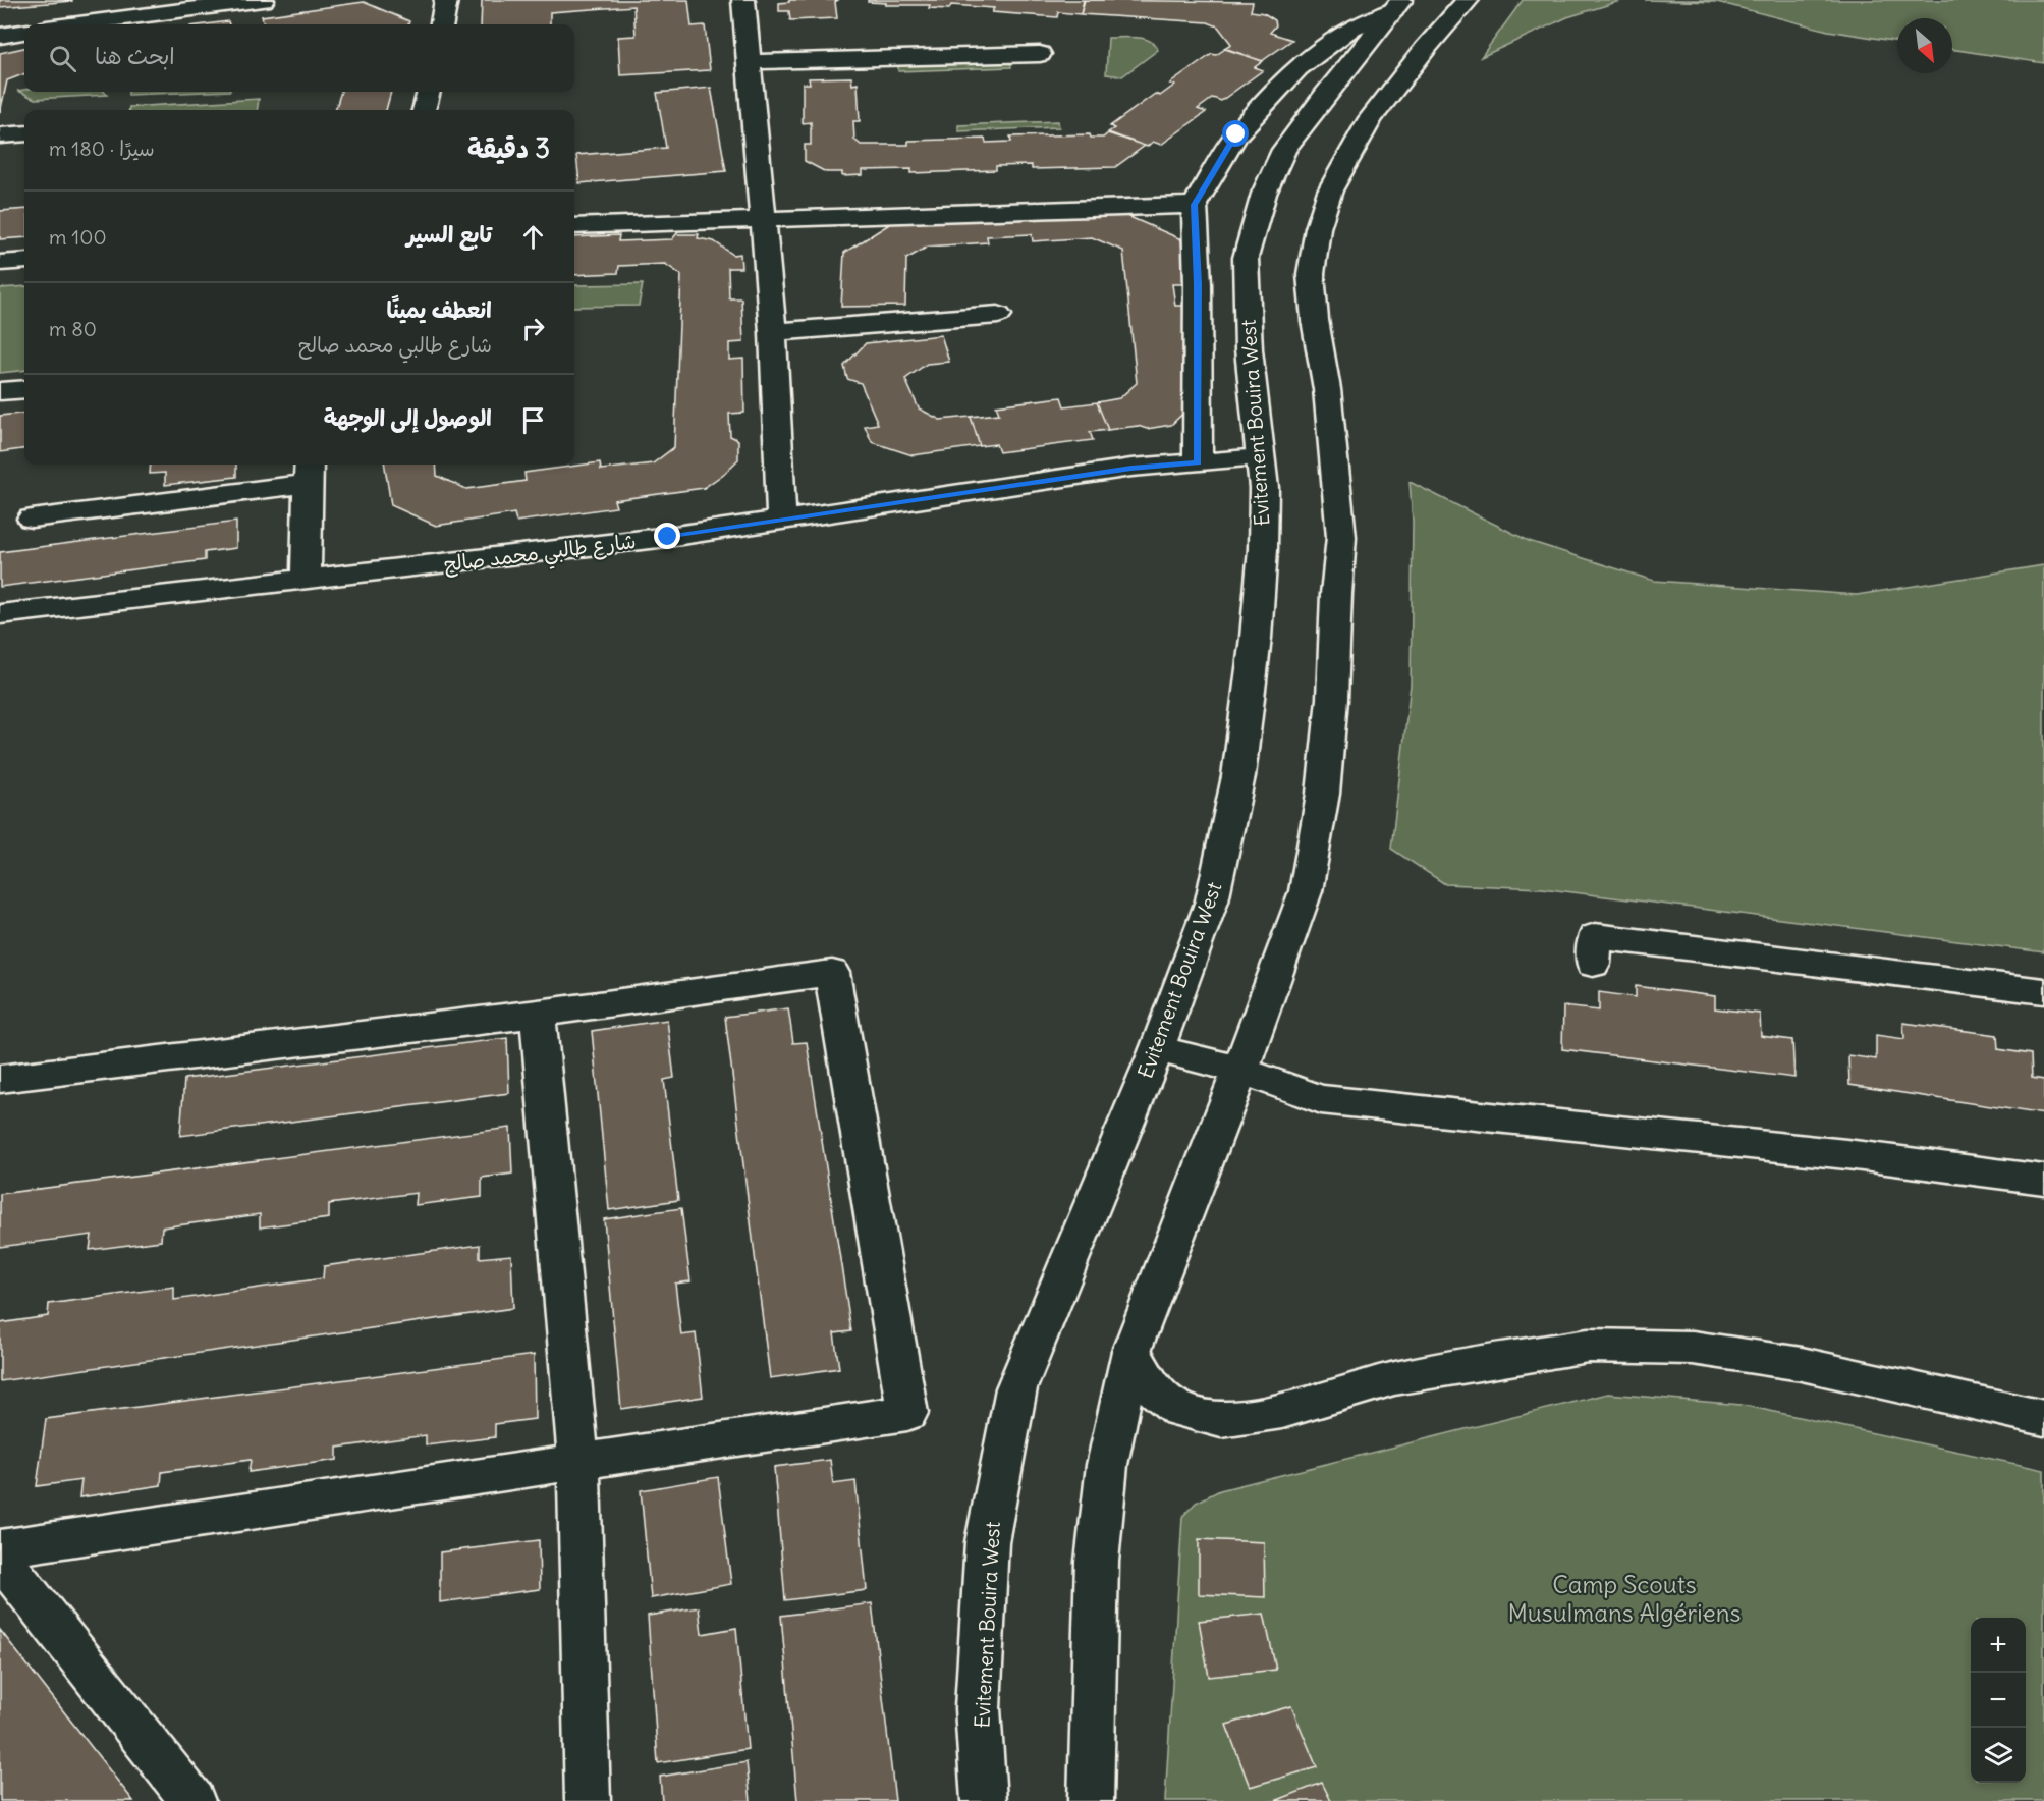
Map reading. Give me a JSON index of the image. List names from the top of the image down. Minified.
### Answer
{"streets":{"main road":["Evitement Bouira West","شارع طالبي محمد صالح"]},"crossings":[["Evitement Bouira West","شارع طالبي محمد صالح"]],"parks":["Camp Scouts Musulmans Algériens"],"north":"bottom right","page":{"search":"ابحث هنا","heading":["3 دقيقة","سيرًا · 180 m"],"list":[["تابع السير","100 m"],["انعطف يمينًا","شارع طالبي محمد صالح","80 m"],"الوصول إلى الوجهة"],"map_buttons":["+","−"]}}
